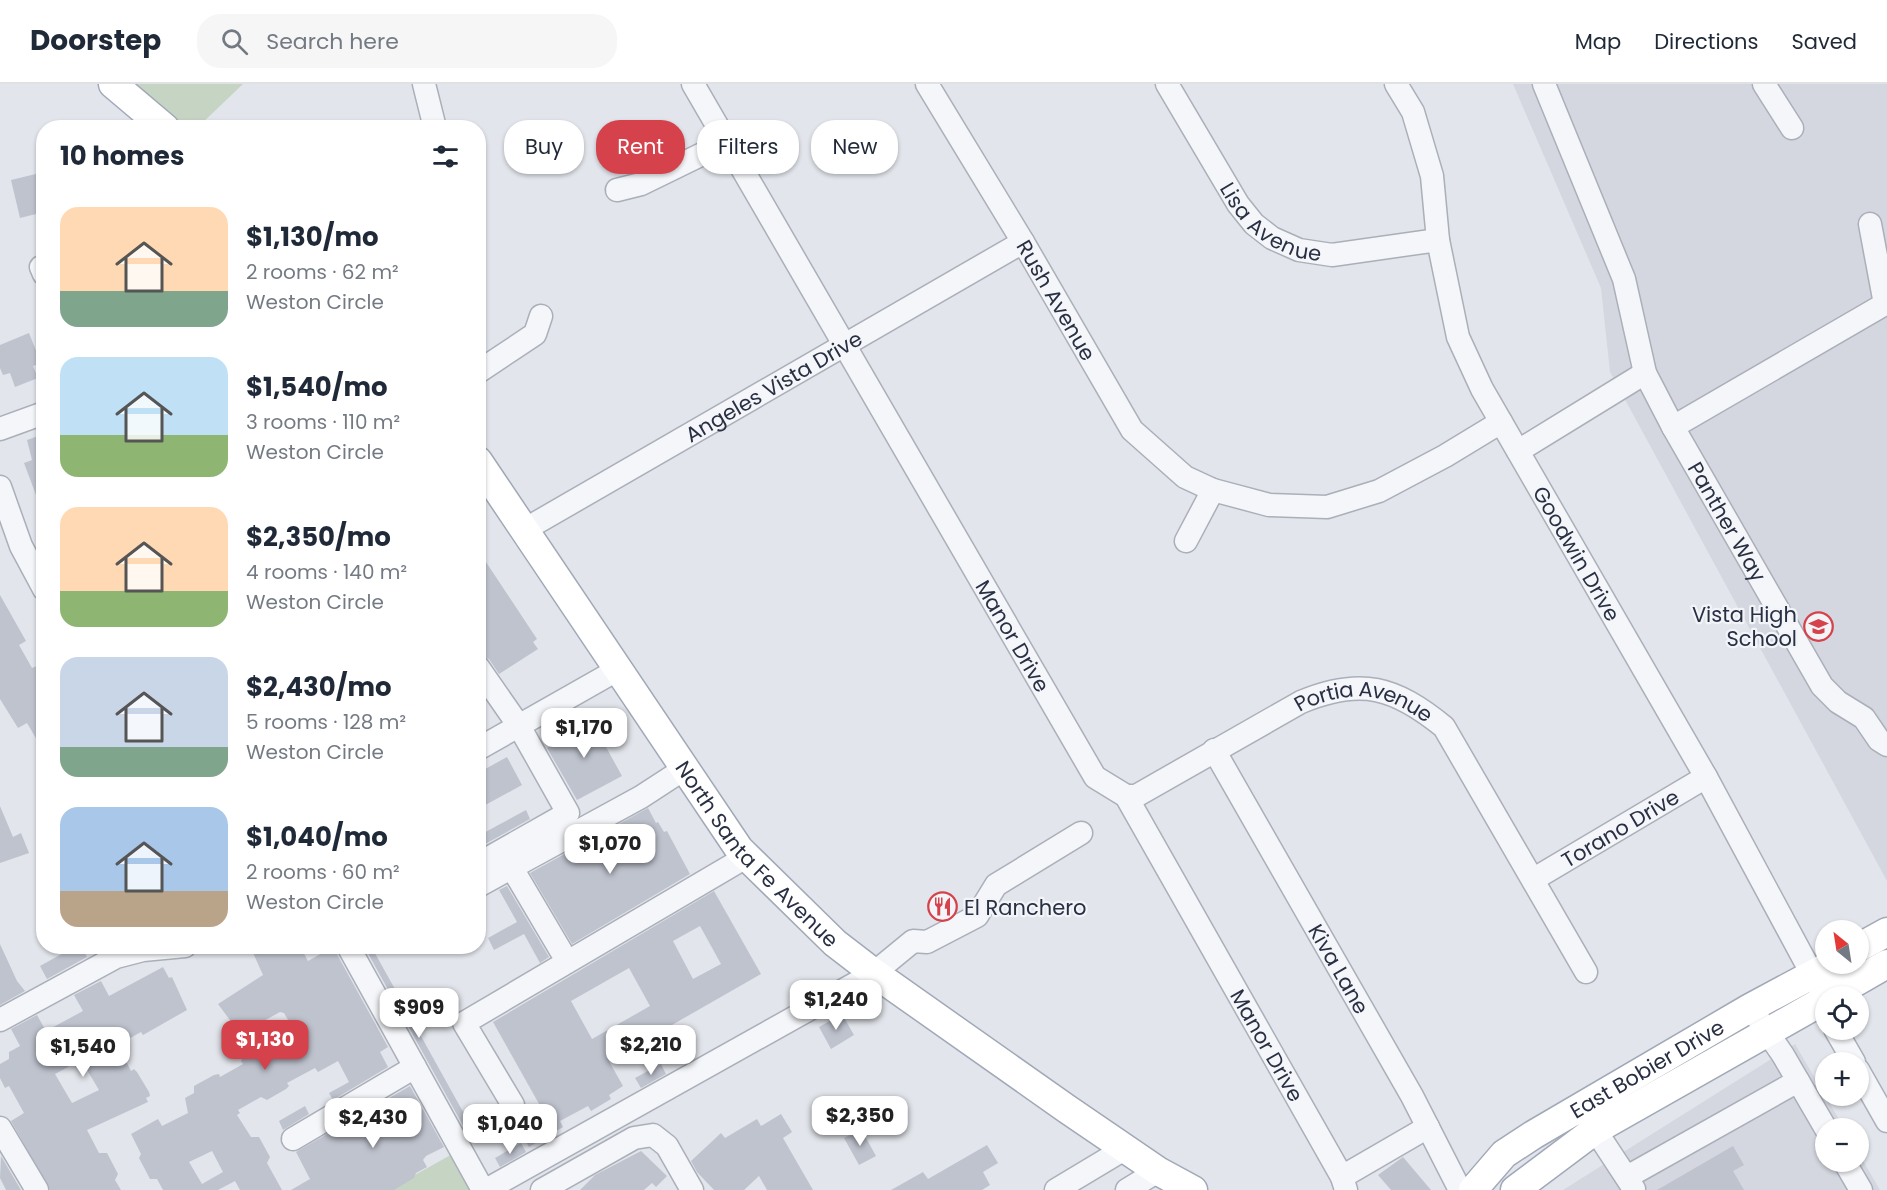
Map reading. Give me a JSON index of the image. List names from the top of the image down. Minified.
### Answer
{"streets":{"main road":["North Santa Fe Avenue","East Bobier Drive"],"street":["Lisa Avenue","Rush Avenue","Angeles Vista Drive","Panther Way","Goodwin Drive","Manor Drive","Portia Avenue","Torano Drive","Kiva Lane"]},"crossings":[["Lisa Avenue","Goodwin Drive"],["Rush Avenue","Angeles Vista Drive"],["Rush Avenue","Goodwin Drive"],["Angeles Vista Drive","Manor Drive"],["Angeles Vista Drive","North Santa Fe Avenue"],["Goodwin Drive","Torano Drive"],["Goodwin Drive","East Bobier Drive"],["Manor Drive","Portia Avenue"],["Portia Avenue","Torano Drive"],["Portia Avenue","Kiva Lane"]],"places":{"school or university":["Vista High School"],"restaurant":["El Ranchero"]},"north":"top left","page":{"header":"Doorstep","search":"Search here","nav":["Map","Directions","Saved"],"chip":["Buy","Rent","Filters","New"],"heading":"10 homes","list":[{"name":"$1,130/mo","note":"2 rooms · 62 m² · Weston Circle"},{"name":"$1,540/mo","note":"3 rooms · 110 m² · Weston Circle"},{"name":"$2,350/mo","note":"4 rooms · 140 m² · Weston Circle"},{"name":"$2,430/mo","note":"5 rooms · 128 m² · Weston Circle"},{"name":"$1,040/mo","note":"2 rooms · 60 m² · Weston Circle"}],"price":["$1,170","$1,070","$1,240","$909","$1,130","$2,210","$1,540","$2,350","$2,430","$1,040"],"map_buttons":["+","−"]}}
